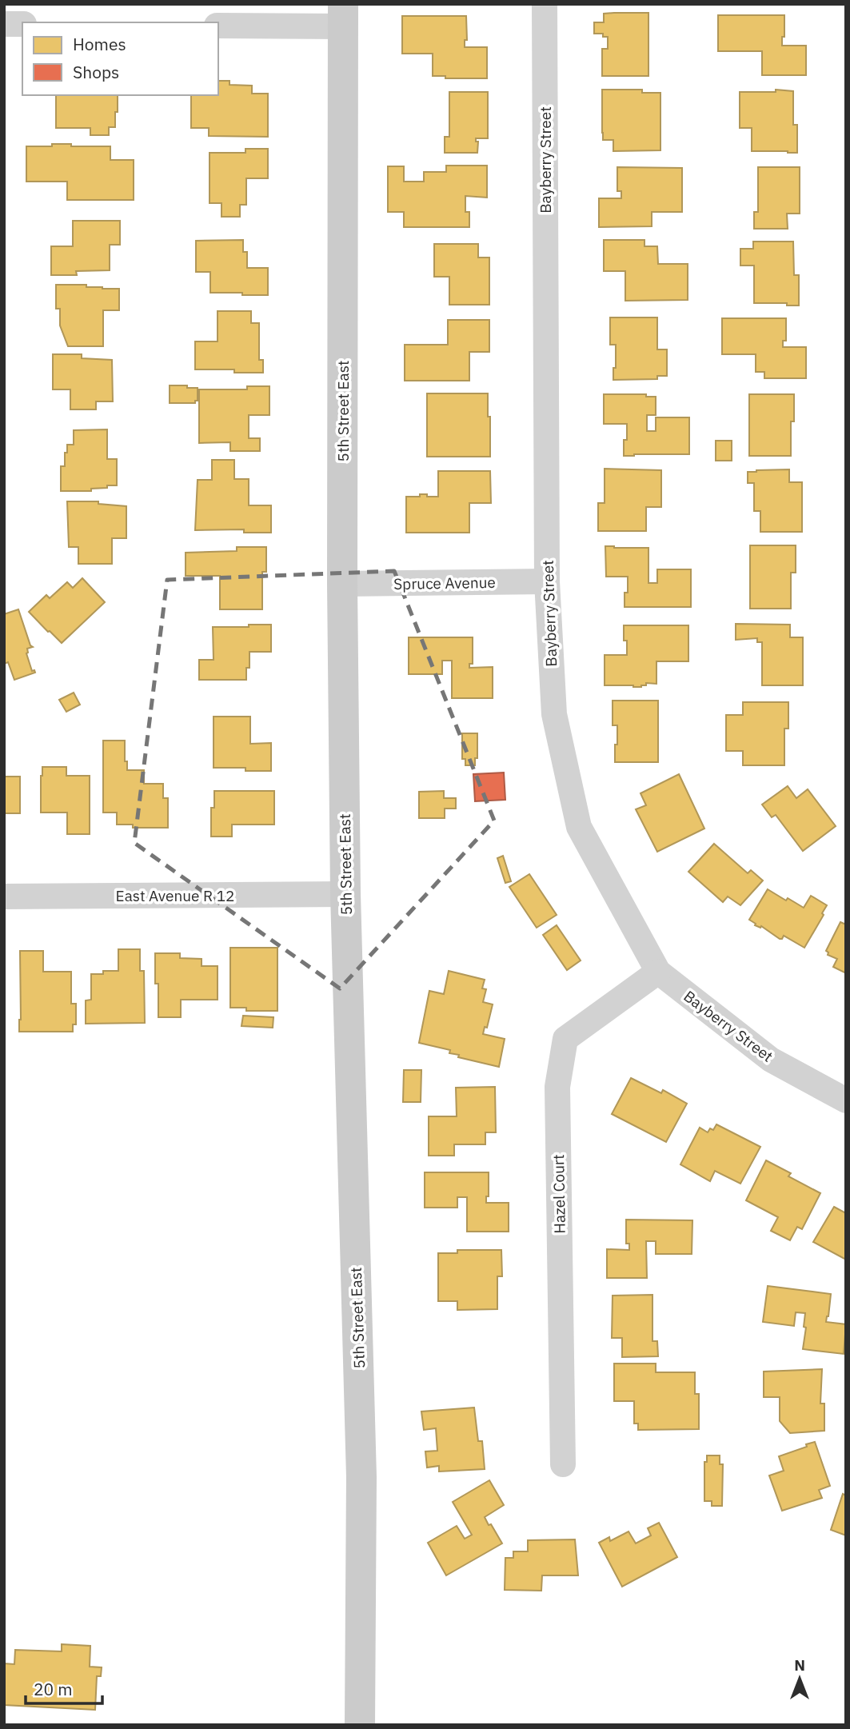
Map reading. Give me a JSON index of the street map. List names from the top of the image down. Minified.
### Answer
{"streets":{"street":["Bayberry Street","5th Street East","Spruce Avenue","East Avenue R 12","Hazel Court"]},"crossings":[["Bayberry Street","Spruce Avenue"],["Bayberry Street","Hazel Court"],["5th Street East","Spruce Avenue"],["5th Street East","East Avenue R 12"]],"legend":["Homes","Shops"],"scale_bar":"20 m","north":"top"}
